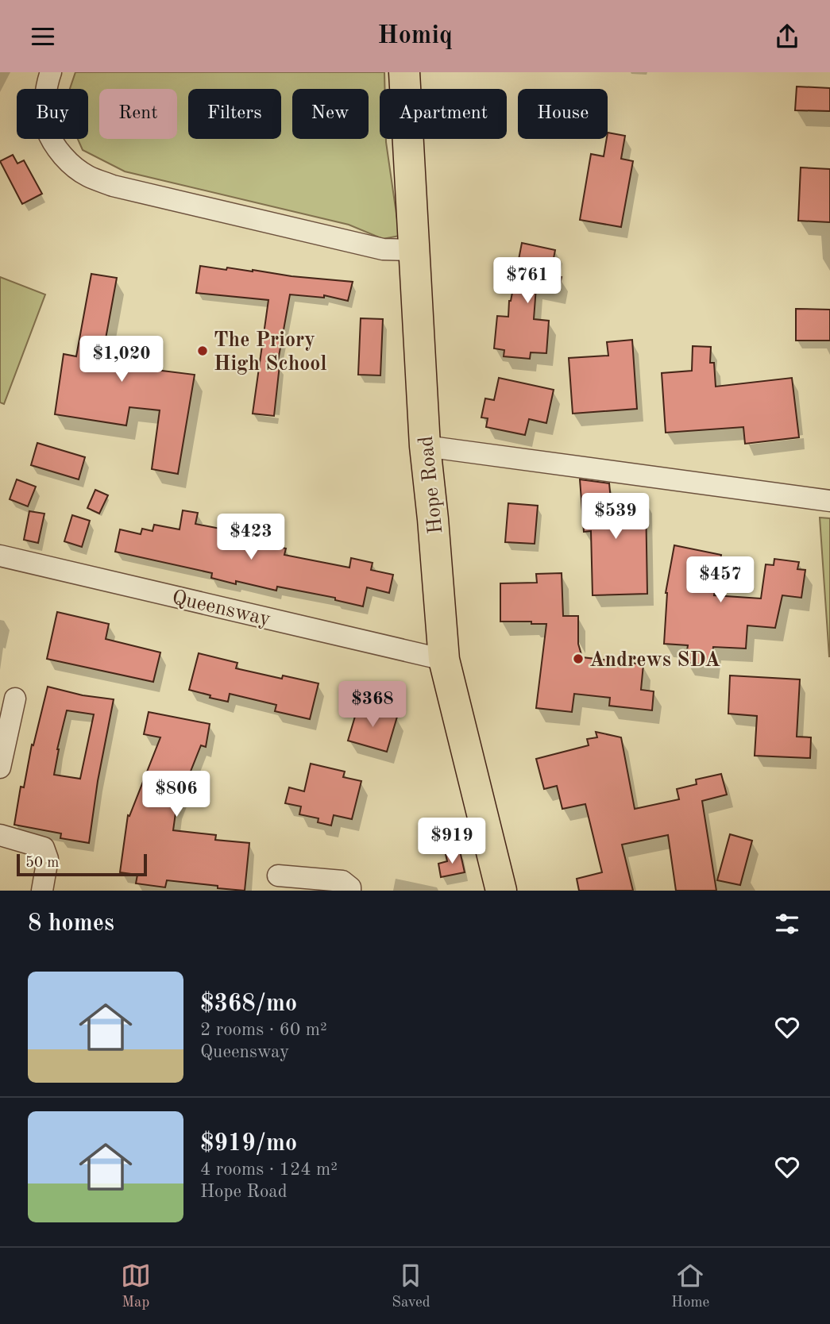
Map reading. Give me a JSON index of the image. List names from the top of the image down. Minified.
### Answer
{"streets":{"main road":["Hope Road"],"street":["Queensway"]},"crossings":[["Hope Road","Queensway"]],"places":["The Priory High School","Andrews SDA"],"scale_bar":"50 m","page":{"header":"Homiq","chip":["Buy","Rent","Filters","New","Apartment","House"],"price":["$761","$1,020","$539","$423","$457","$368","$806","$919"],"scale":"50 m","heading":"8 homes","list":[{"name":"$368/mo","note":"2 rooms · 60 m² · Queensway"},{"name":"$919/mo","note":"4 rooms · 124 m² · Hope Road"}],"tabs":["Map","Saved","Home"]}}
